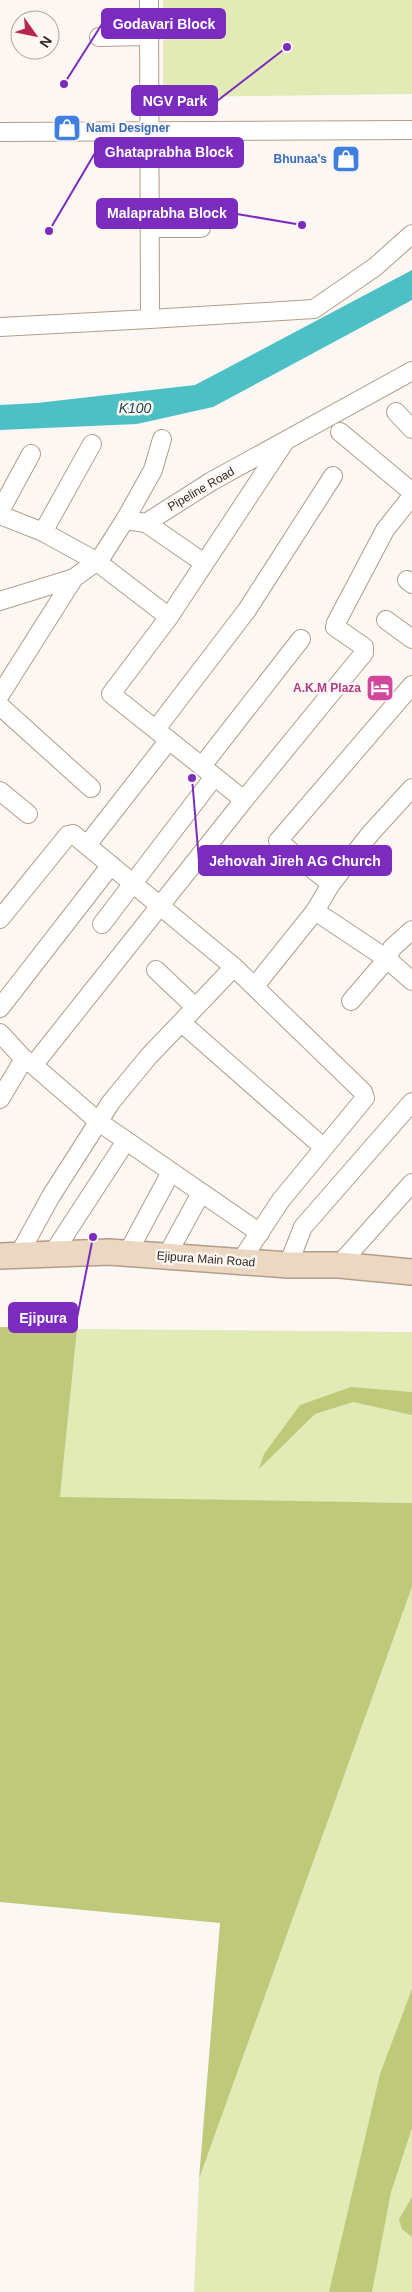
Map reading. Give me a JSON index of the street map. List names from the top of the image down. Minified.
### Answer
{"streets":{"street":["Pipeline Road","Ejipura Main Road"]},"water":["K100"],"places":{"other":["NGV Park","Godavari Block","Malaprabha Block","Ghataprabha Block","Jehovah Jireh AG Church","Ejipura"],"shop":["Nami Designer","Bhunaa's"],"hotel":["A.K.M Plaza"]},"north":"bottom right"}
